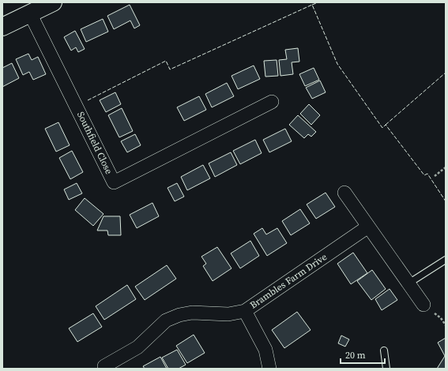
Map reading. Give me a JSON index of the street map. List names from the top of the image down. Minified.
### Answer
{"streets":{"street":["Southfield Close","Brambles Farm Drive"]},"scale_bar":"20 m"}
